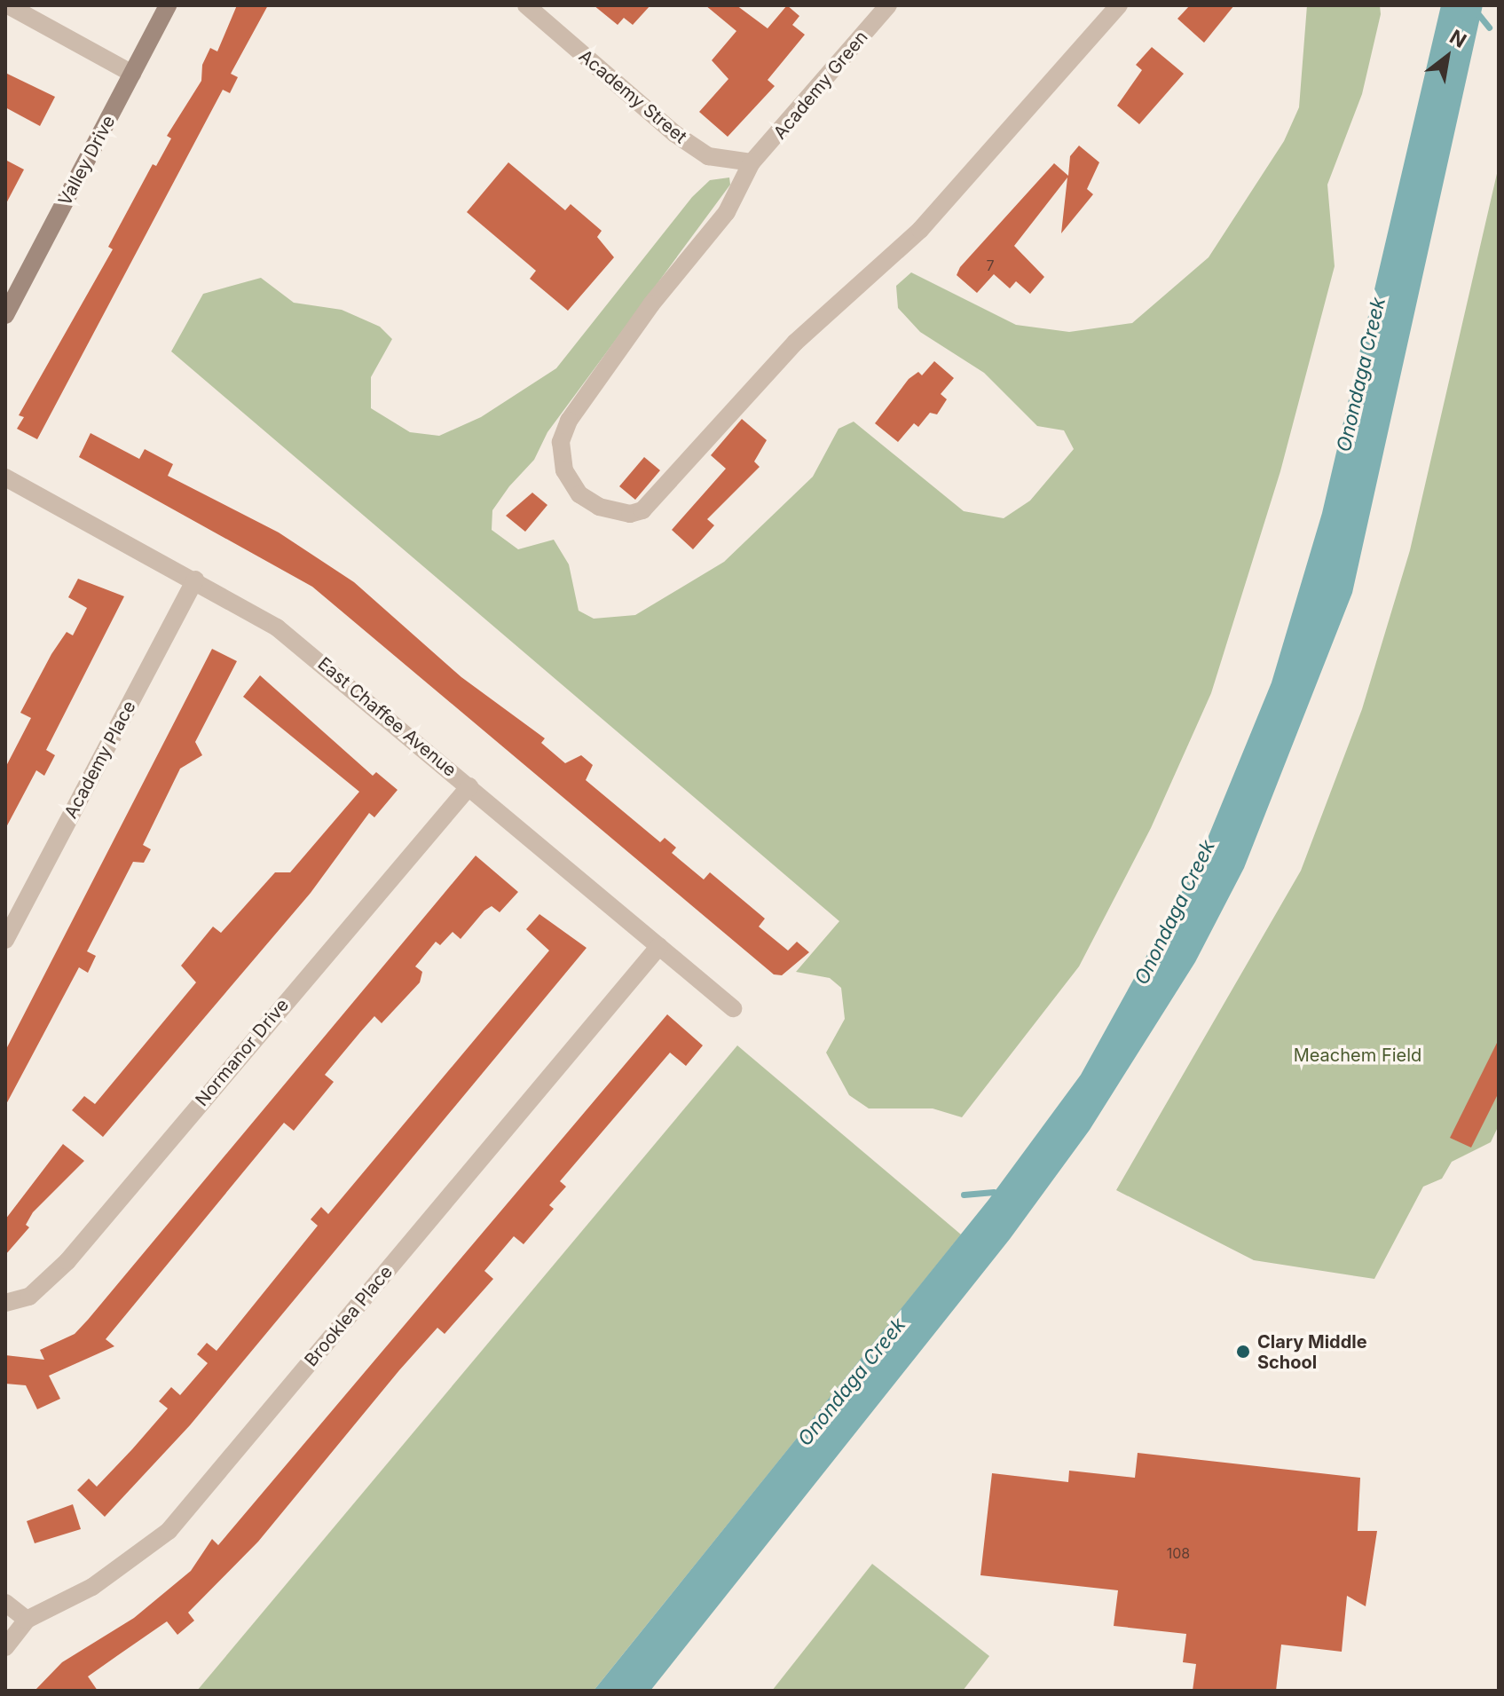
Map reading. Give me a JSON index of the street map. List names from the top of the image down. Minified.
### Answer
{"streets":{"main road":["Valley Drive"],"street":["Academy Green","Academy Street","East Chaffee Avenue","Academy Place","Normanor Drive","Brooklea Place"]},"crossings":[["Academy Green","Academy Street"],["East Chaffee Avenue","Academy Place"],["East Chaffee Avenue","Normanor Drive"],["East Chaffee Avenue","Brooklea Place"]],"water":["Onondaga Creek"],"parks":["Meachem Field"],"places":["Clary Middle School"],"house_numbers":["7","108"],"north":"top right"}
